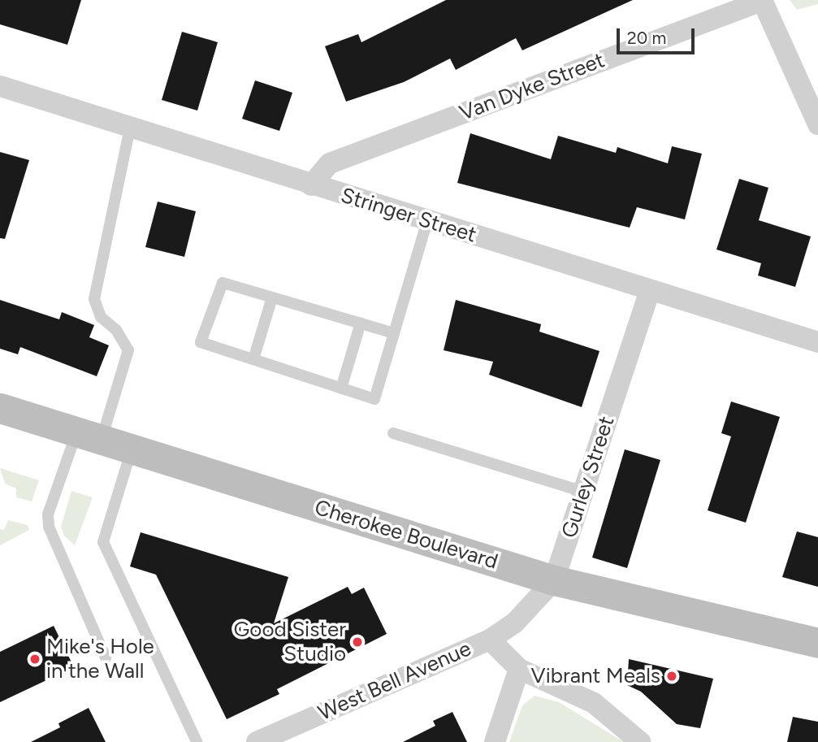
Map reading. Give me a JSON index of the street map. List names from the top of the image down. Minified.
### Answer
{"streets":{"main road":["Cherokee Boulevard"],"street":["Van Dyke Street","Stringer Street","Gurley Street","West Bell Avenue"]},"crossings":[["Van Dyke Street","Stringer Street"],["Stringer Street","Gurley Street"],["Gurley Street","Cherokee Boulevard"],["Gurley Street","West Bell Avenue"]],"places":["Good Sister Studio","Mike's Hole in the Wall","Vibrant Meals"],"scale_bar":"20 m"}
